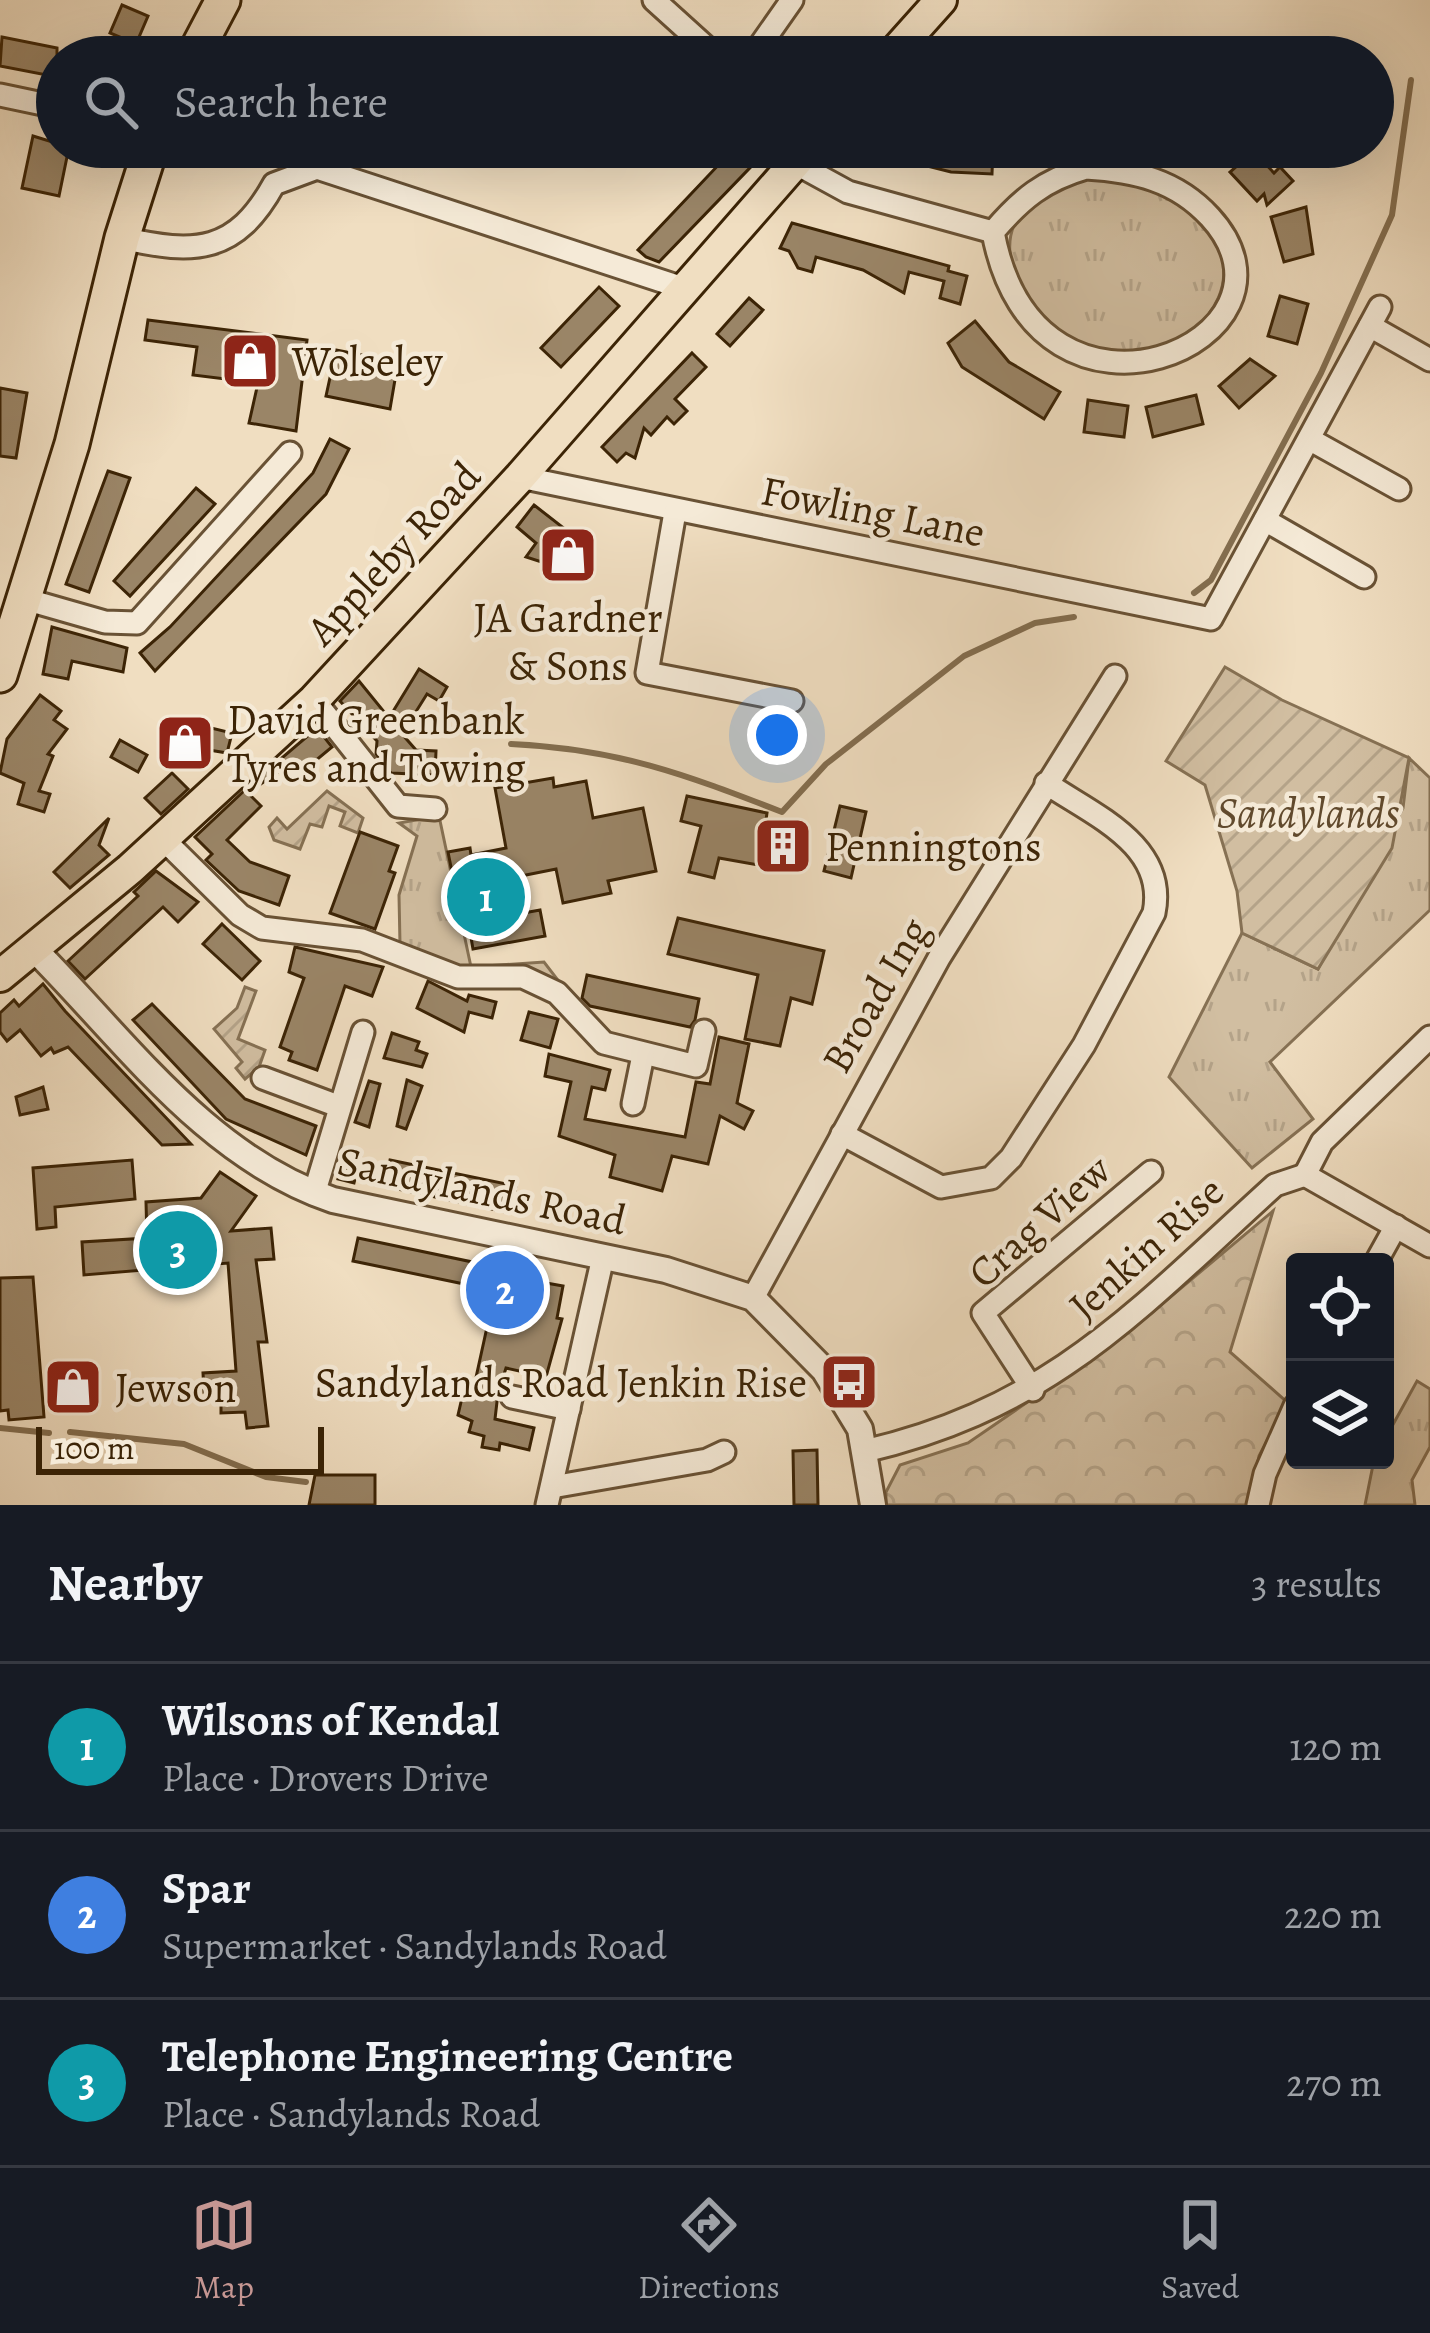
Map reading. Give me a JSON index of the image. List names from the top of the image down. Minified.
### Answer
{"streets":{"main road":["Appleby Road"],"street":["Fowling Lane","Broad Ing","Sandylands Road","Crag View","Jenkin Rise"]},"crossings":[["Fowling Lane","Appleby Road"],["Appleby Road","Sandylands Road"],["Broad Ing","Sandylands Road"],["Sandylands Road","Jenkin Rise"],["Crag View","Jenkin Rise"]],"parks":["Sandylands"],"places":{"shop":["Wolseley","JA Gardner & Sons","David Greenbank Tyres and Towing","Jewson"],"building":["Penningtons"],"bus stop":["Sandylands Road Jenkin Rise"]},"scale_bar":"100 m","page":{"search":"Search here","pins":["1","3","2"],"scale":"100 m","heading":["Nearby","3 results"],"list":[{"mark":"1","name":"Wilsons of Kendal","note":"Place · Drovers Drive","value":"120 m"},{"mark":"2","name":"Spar","note":"Supermarket · Sandylands Road","value":"220 m"},{"mark":"3","name":"Telephone Engineering Centre","note":"Place · Sandylands Road","value":"270 m"}],"nav":["Map","Directions","Saved"]}}
